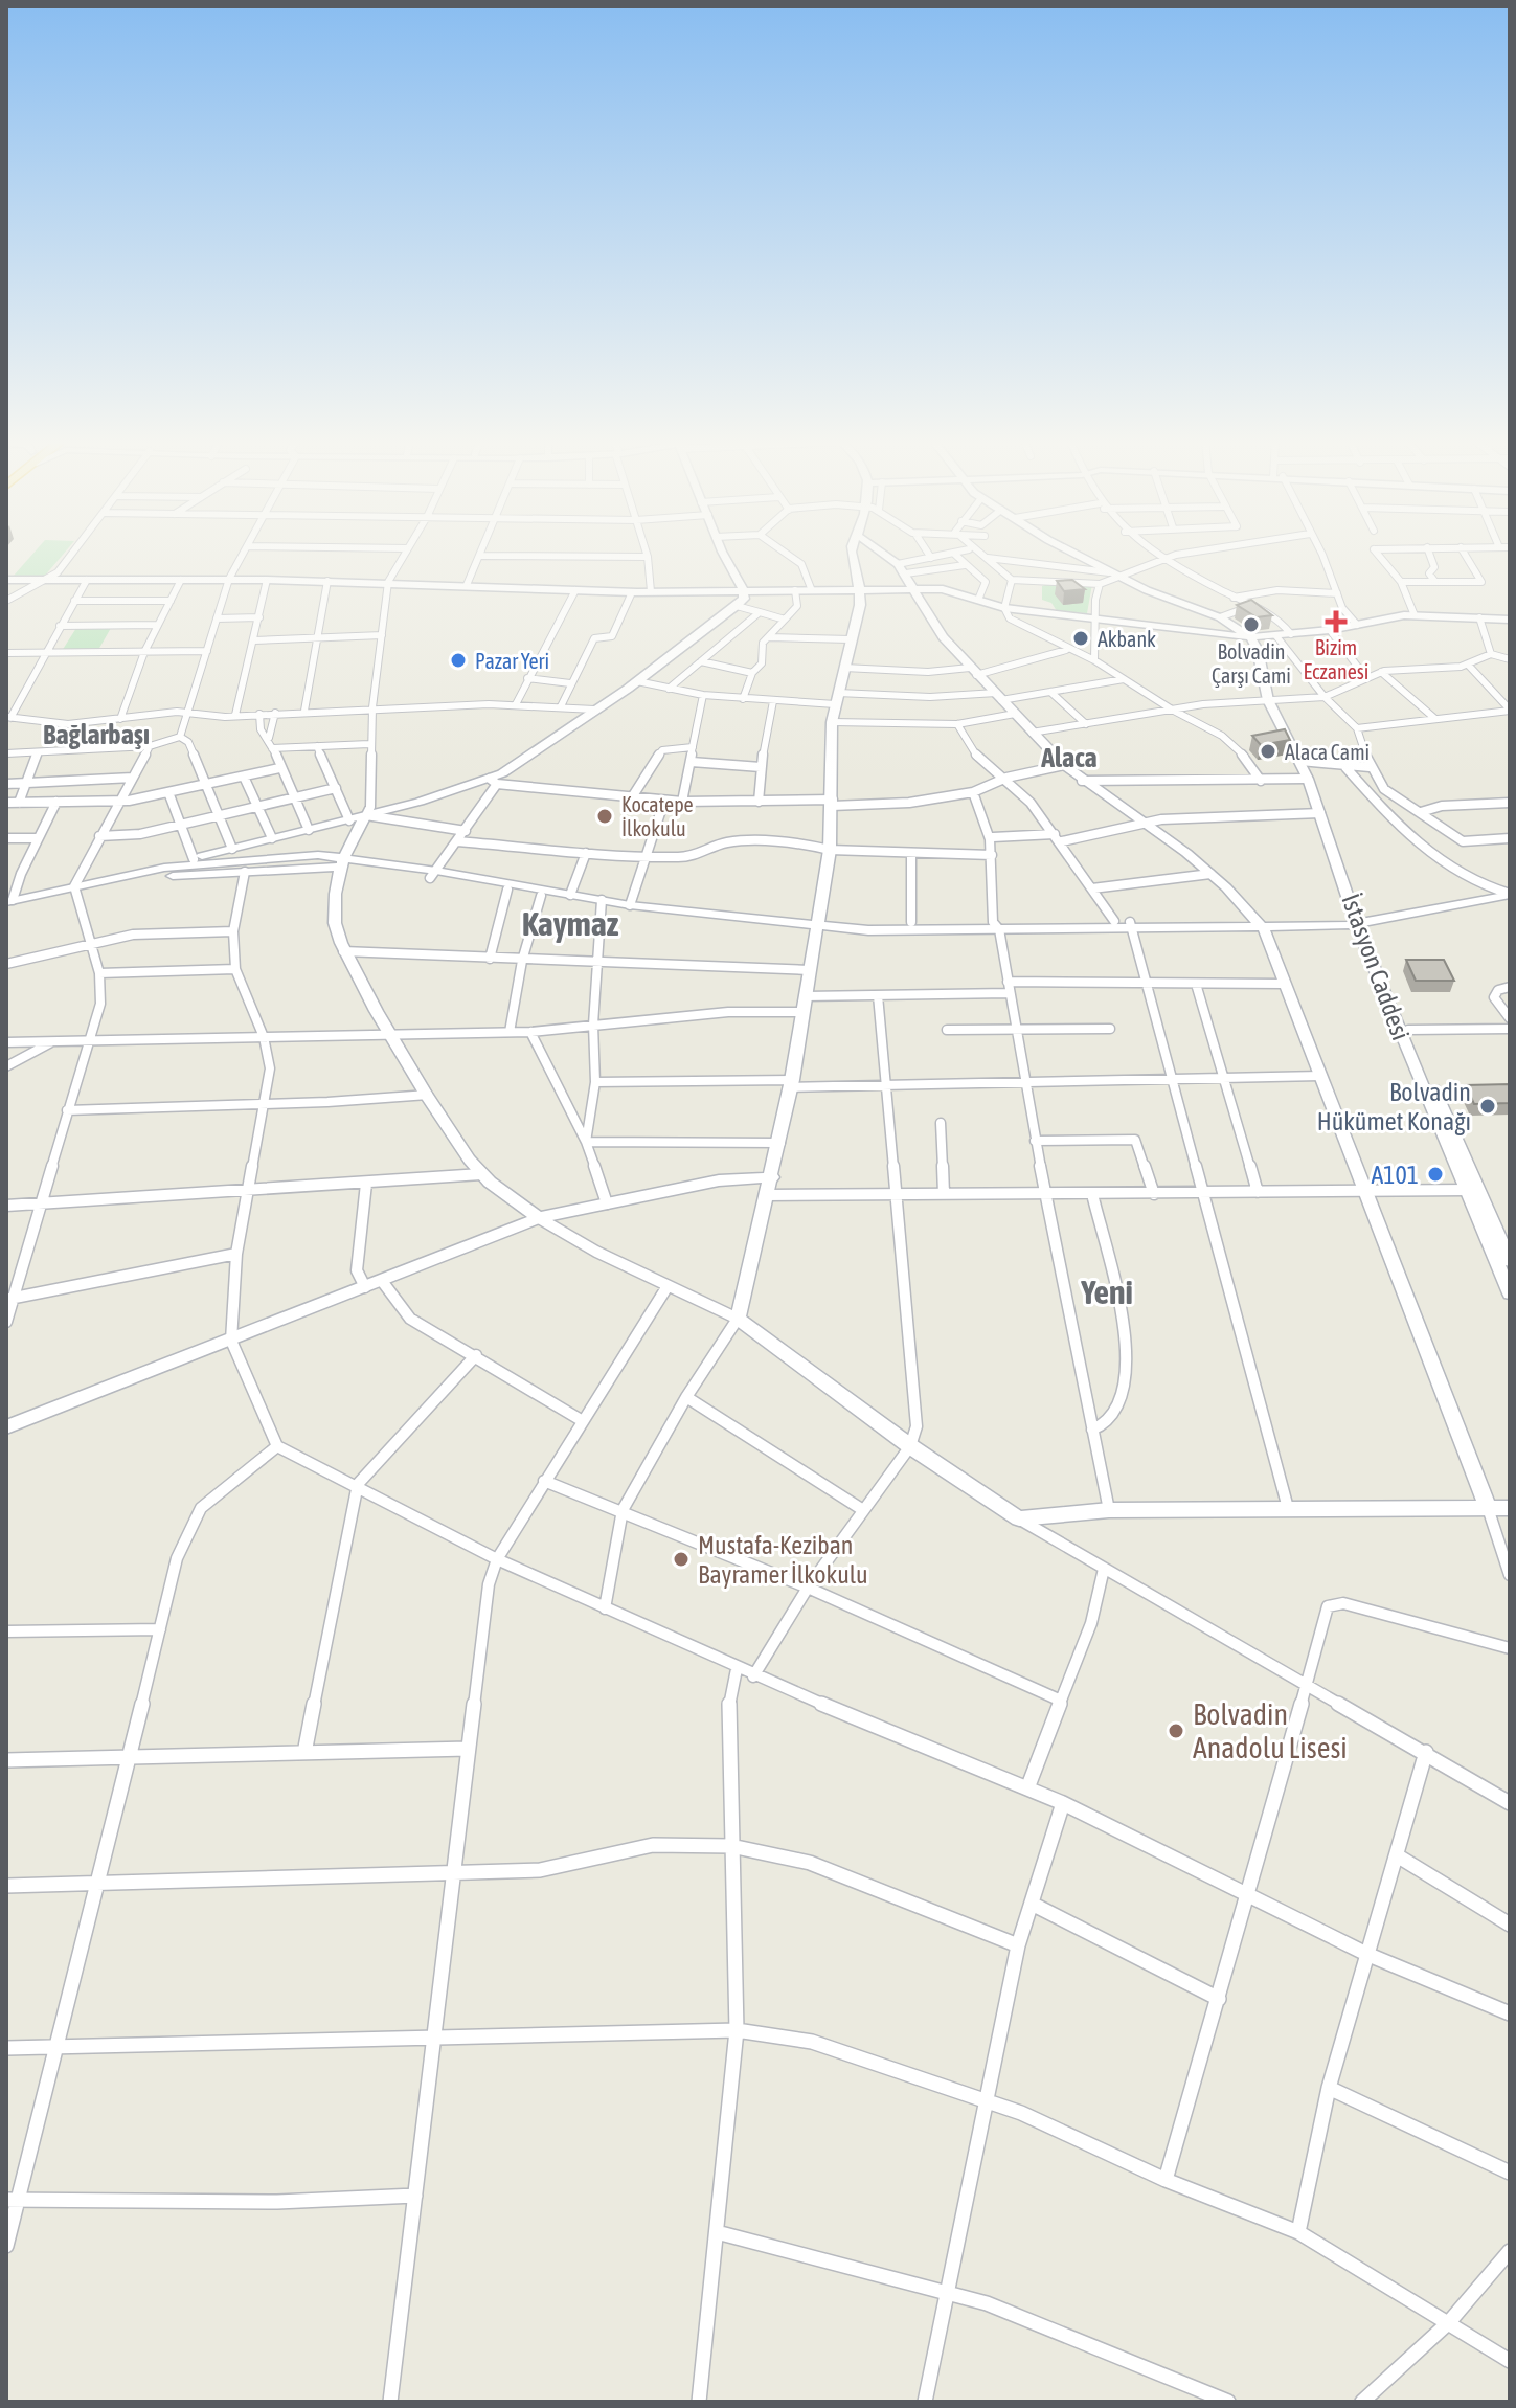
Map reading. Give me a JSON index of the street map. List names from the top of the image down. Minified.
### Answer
{"streets":{"street":["İstasyon Caddesi"]},"districts":["Bağlarbaşı","Alaca","Kaymaz","Yeni"],"places":{"health":["Bizim Eczanesi"],"other":["Bolvadin Çarşı Cami","Akbank","Pazar Yeri","Alaca Cami","Kocatepe İlkokulu","Bolvadin Hükümet Konağı","A101","Mustafa-Keziban Bayramer İlkokulu","Bolvadin Anadolu Lisesi"]}}
